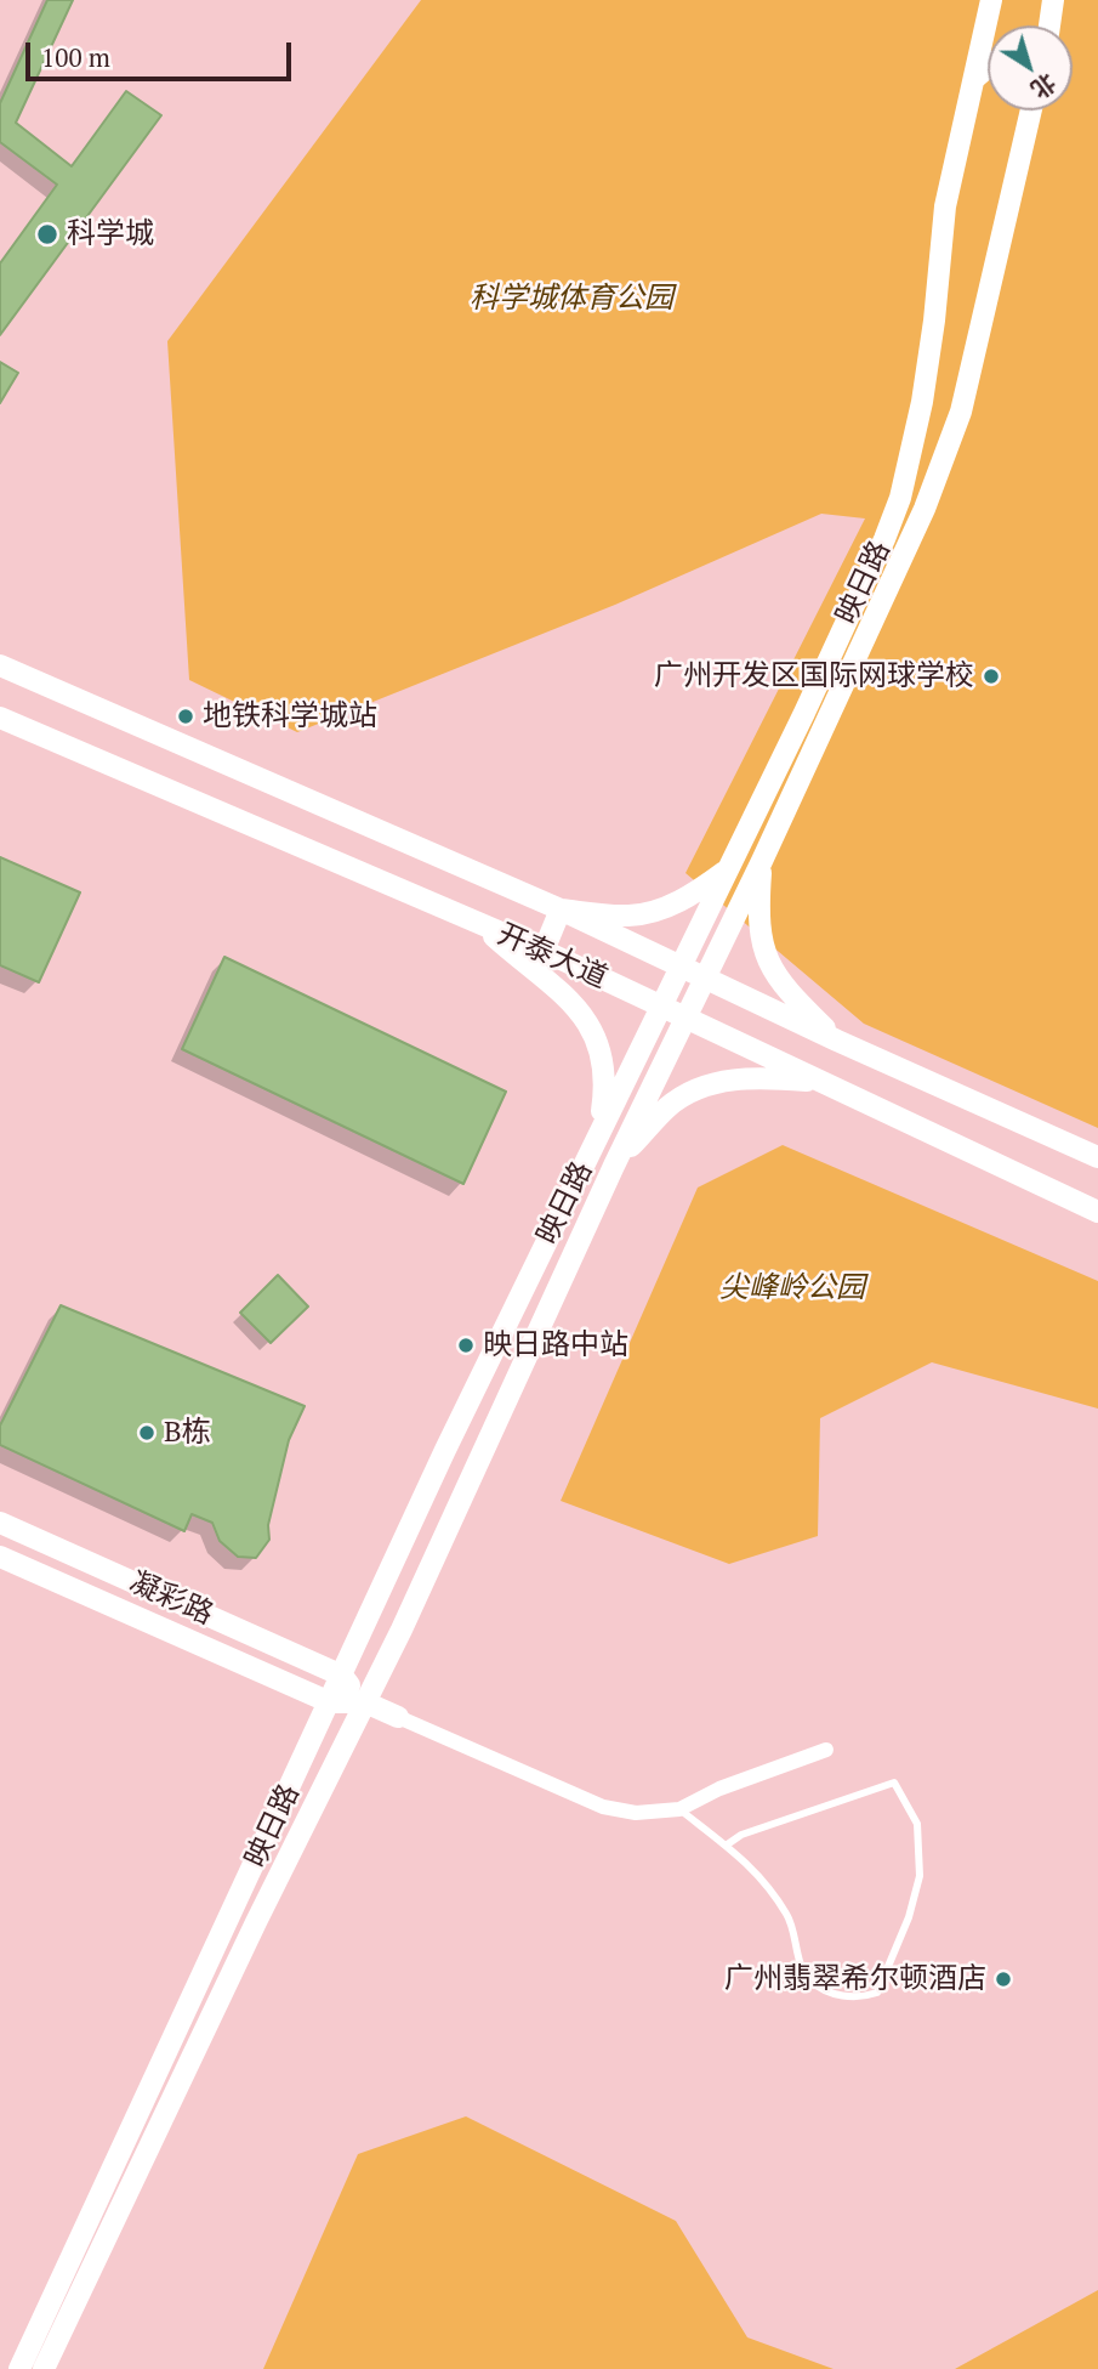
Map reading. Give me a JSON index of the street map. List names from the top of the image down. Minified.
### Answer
{"streets":{"street":["映日路","开泰大道","凝彩路"]},"crossings":[["映日路","开泰大道"],["映日路","凝彩路"]],"parks":["科学城体育公园","尖峰岭公园"],"places":["科学城","广州开发区国际网球学校","地铁科学城站","映日路中站","B栋","广州翡翠希尔顿酒店"],"scale_bar":"100 m","north":"bottom right"}
